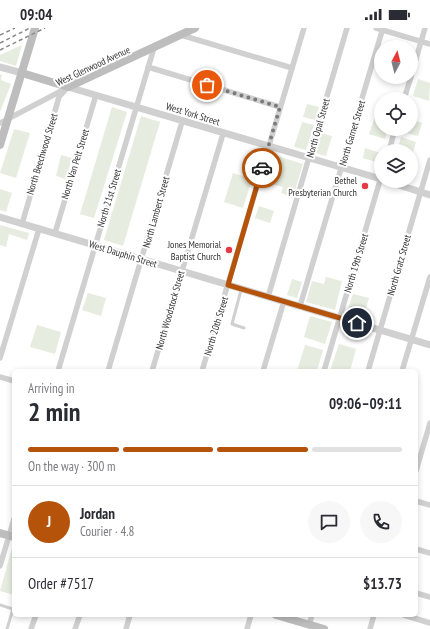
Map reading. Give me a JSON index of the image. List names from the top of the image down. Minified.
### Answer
{"streets":{"main road":["West Glenwood Avenue","West York Street"],"street":["North Opal Street","North Garnet Street","North Beechwood Street","North Van Pelt Street","North 21st Street","North Lambert Street","West Dauphin Street","North 19th Street","North Gratz Street","North Woodstock Street","North 20th Street"]},"crossings":[["West Glenwood Avenue","West York Street"],["West Glenwood Avenue","North Beechwood Street"],["West Glenwood Avenue","North 21st Street"],["West York Street","North Opal Street"],["West York Street","North Garnet Street"],["West York Street","North Beechwood Street"],["West York Street","North Van Pelt Street"],["West York Street","North 21st Street"],["West York Street","North Lambert Street"],["West York Street","North Woodstock Street"],["West York Street","North 20th Street"],["North Opal Street","West Dauphin Street"],["North Garnet Street","West Dauphin Street"],["North Beechwood Street","West Dauphin Street"],["North Van Pelt Street","West Dauphin Street"],["North 21st Street","West Dauphin Street"],["North Lambert Street","West Dauphin Street"],["West Dauphin Street","North 19th Street"],["West Dauphin Street","North Gratz Street"],["West Dauphin Street","North Woodstock Street"],["West Dauphin Street","North 20th Street"]],"places":["Bethel Presbyterian Church","Jones Memorial Baptist Church"],"north":"top","page":{"status":"09:04","heading":["2 min","Arriving in","09:06–09:11"],"panel":["Jordan","Courier · 4.8","Order #7517","$13.73"],"bar":"On the way · 300 m","round":"J"}}
